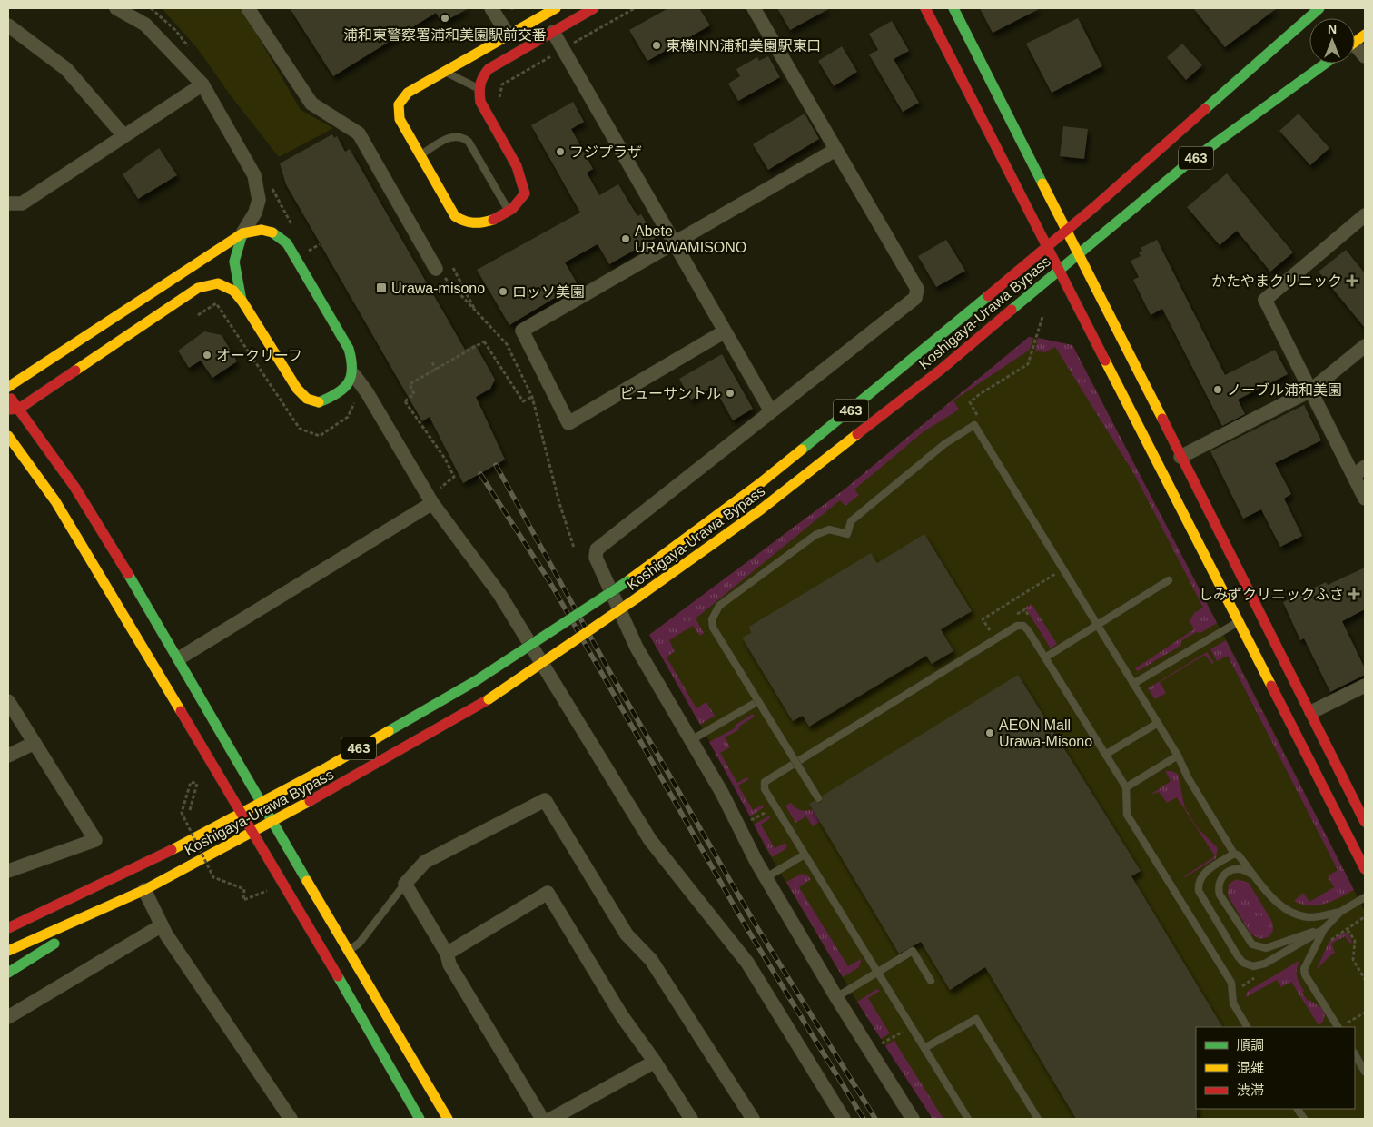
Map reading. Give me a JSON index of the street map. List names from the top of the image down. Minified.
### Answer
{"streets":{"main road":["463","Koshigaya-Urawa Bypass"]},"crossings":[["463","Koshigaya-Urawa Bypass"]],"places":{"other":["浦和東警察署浦和美園駅前交番","東横INN浦和美園駅東口","フジプラザ","Abete URAWAMISONO","ロッソ美園","オークリーフ","ノーブル浦和美園","ビューサントル","AEON Mall Urawa-Misono"],"health":["かたやまクリニック","しみずクリニックふさ"],"transit":["Urawa-misono"]},"legend":["順調","混雑","渋滞"],"north":"top"}
